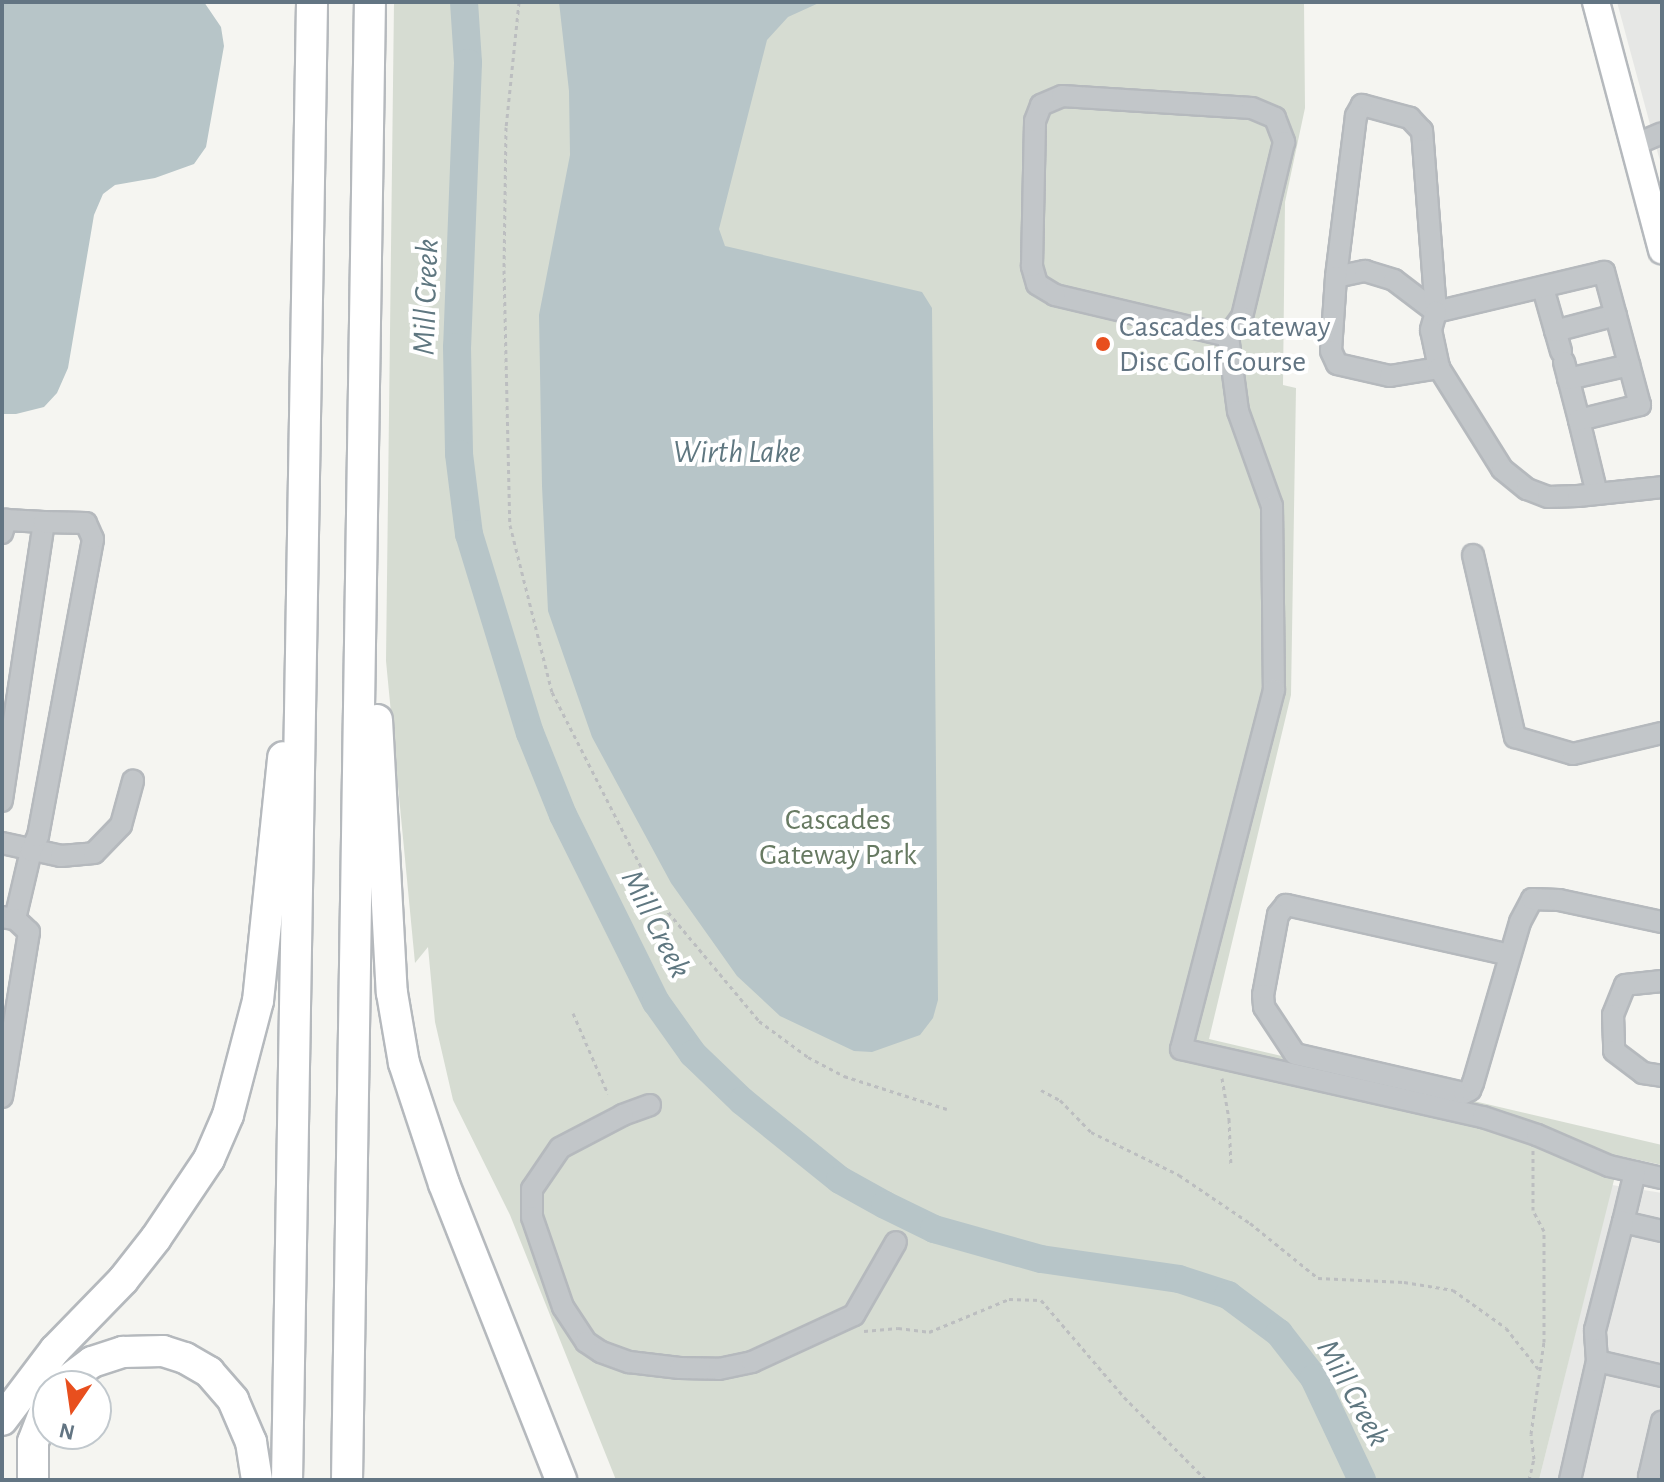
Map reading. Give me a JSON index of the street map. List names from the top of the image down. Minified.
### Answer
{"water":["Mill Creek","Wirth Lake"],"parks":["Cascades Gateway Park"],"places":["Cascades Gateway Disc Golf Course"],"north":"bottom"}
